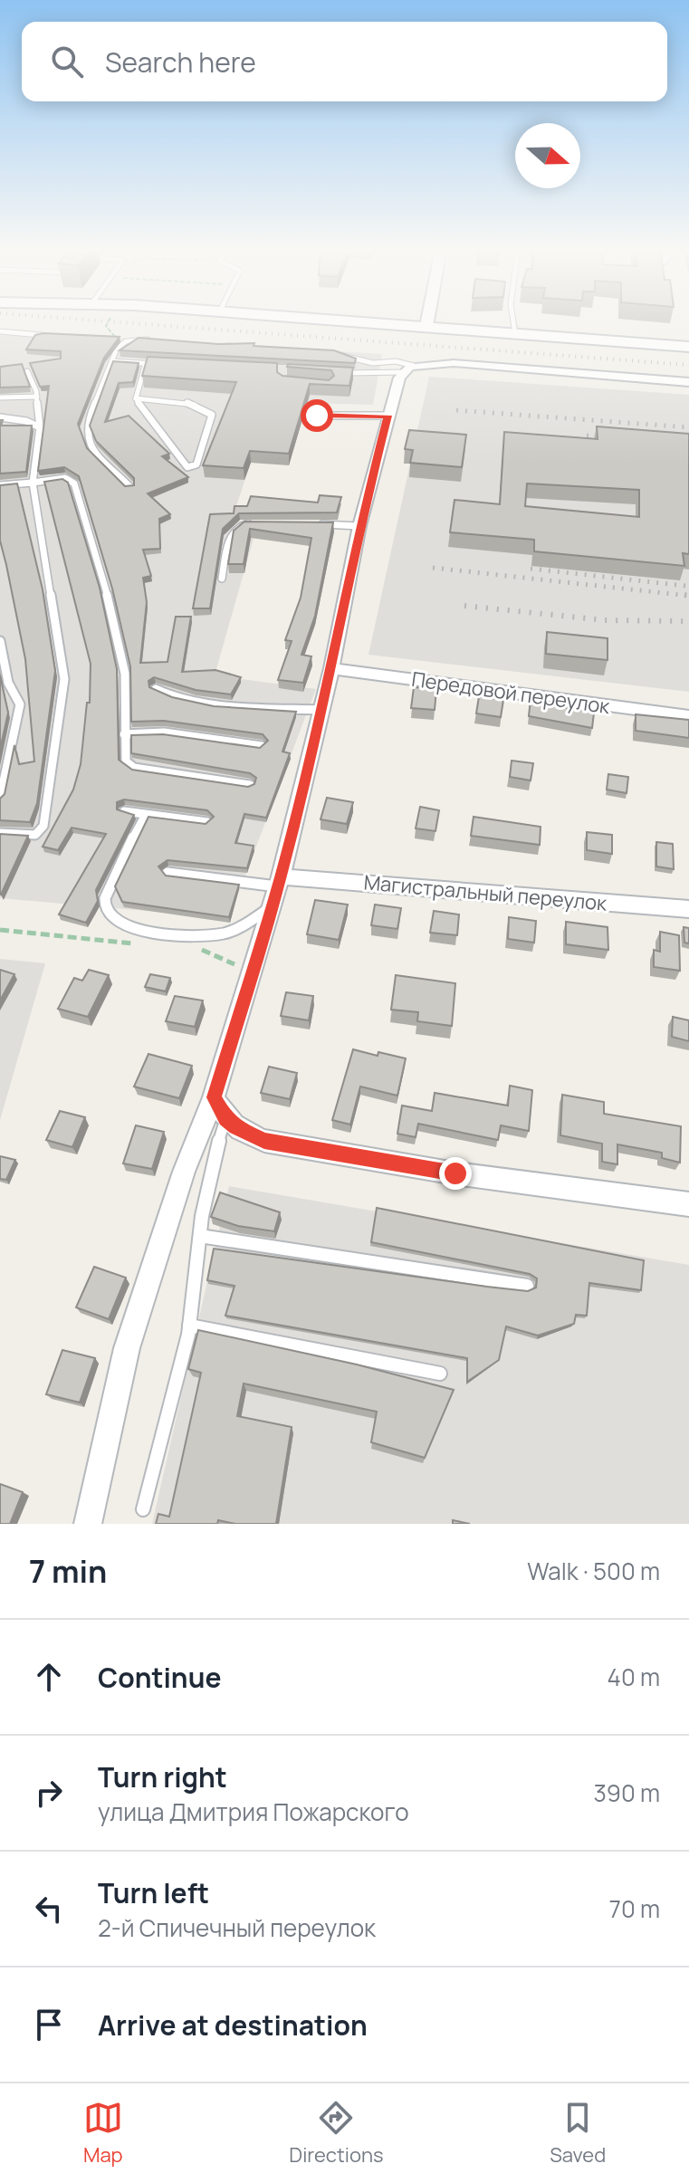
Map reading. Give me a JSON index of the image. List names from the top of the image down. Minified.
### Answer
{"streets":{"street":["Передовой переулок","Магистральный переулок"]},"north":"right","page":{"search":"Search here","heading":["7 min","Walk · 500 m"],"list":[["Continue","40 m"],["Turn right","улица Дмитрия Пожарского","390 m"],["Turn left","2-й Спичечный переулок","70 m"],"Arrive at destination"],"nav":["Map","Directions","Saved"]}}
